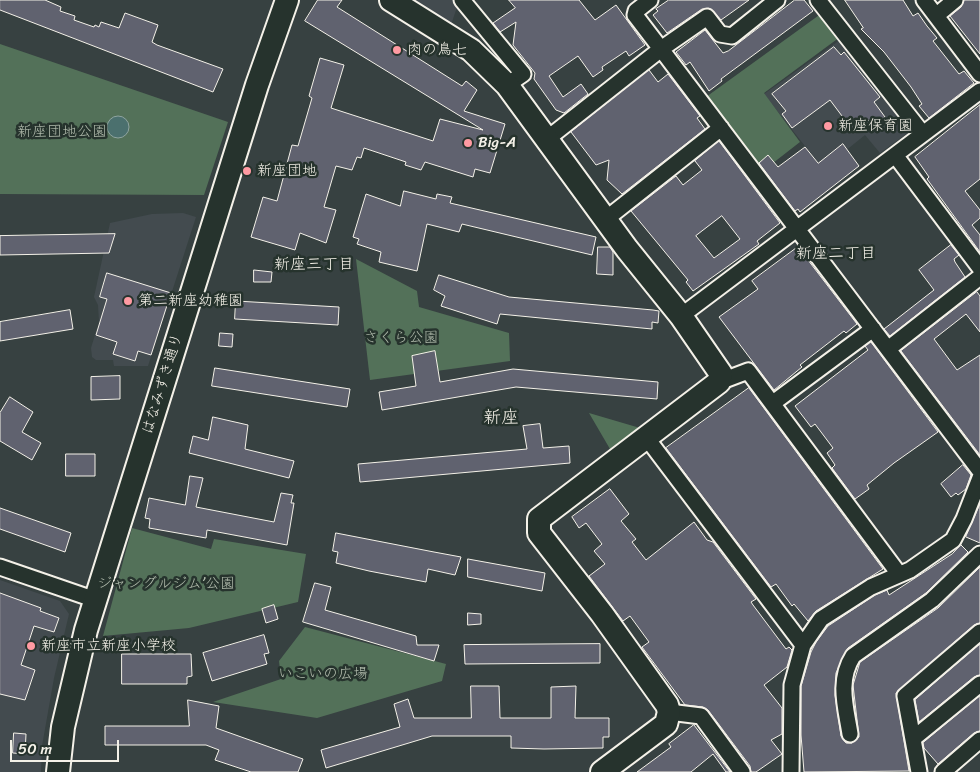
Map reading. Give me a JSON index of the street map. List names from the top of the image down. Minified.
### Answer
{"streets":{"street":["はなみずき通り"]},"districts":["新座二丁目","新座三丁目","新座"],"parks":["新座団地公園","さくら公園","ジャングルジム’公園","いこいの広場"],"places":["肉の鳥七","新座保育園","Big-A","新座団地","第二新座幼稚園","新座市立新座小学校"],"scale_bar":"50 m"}
